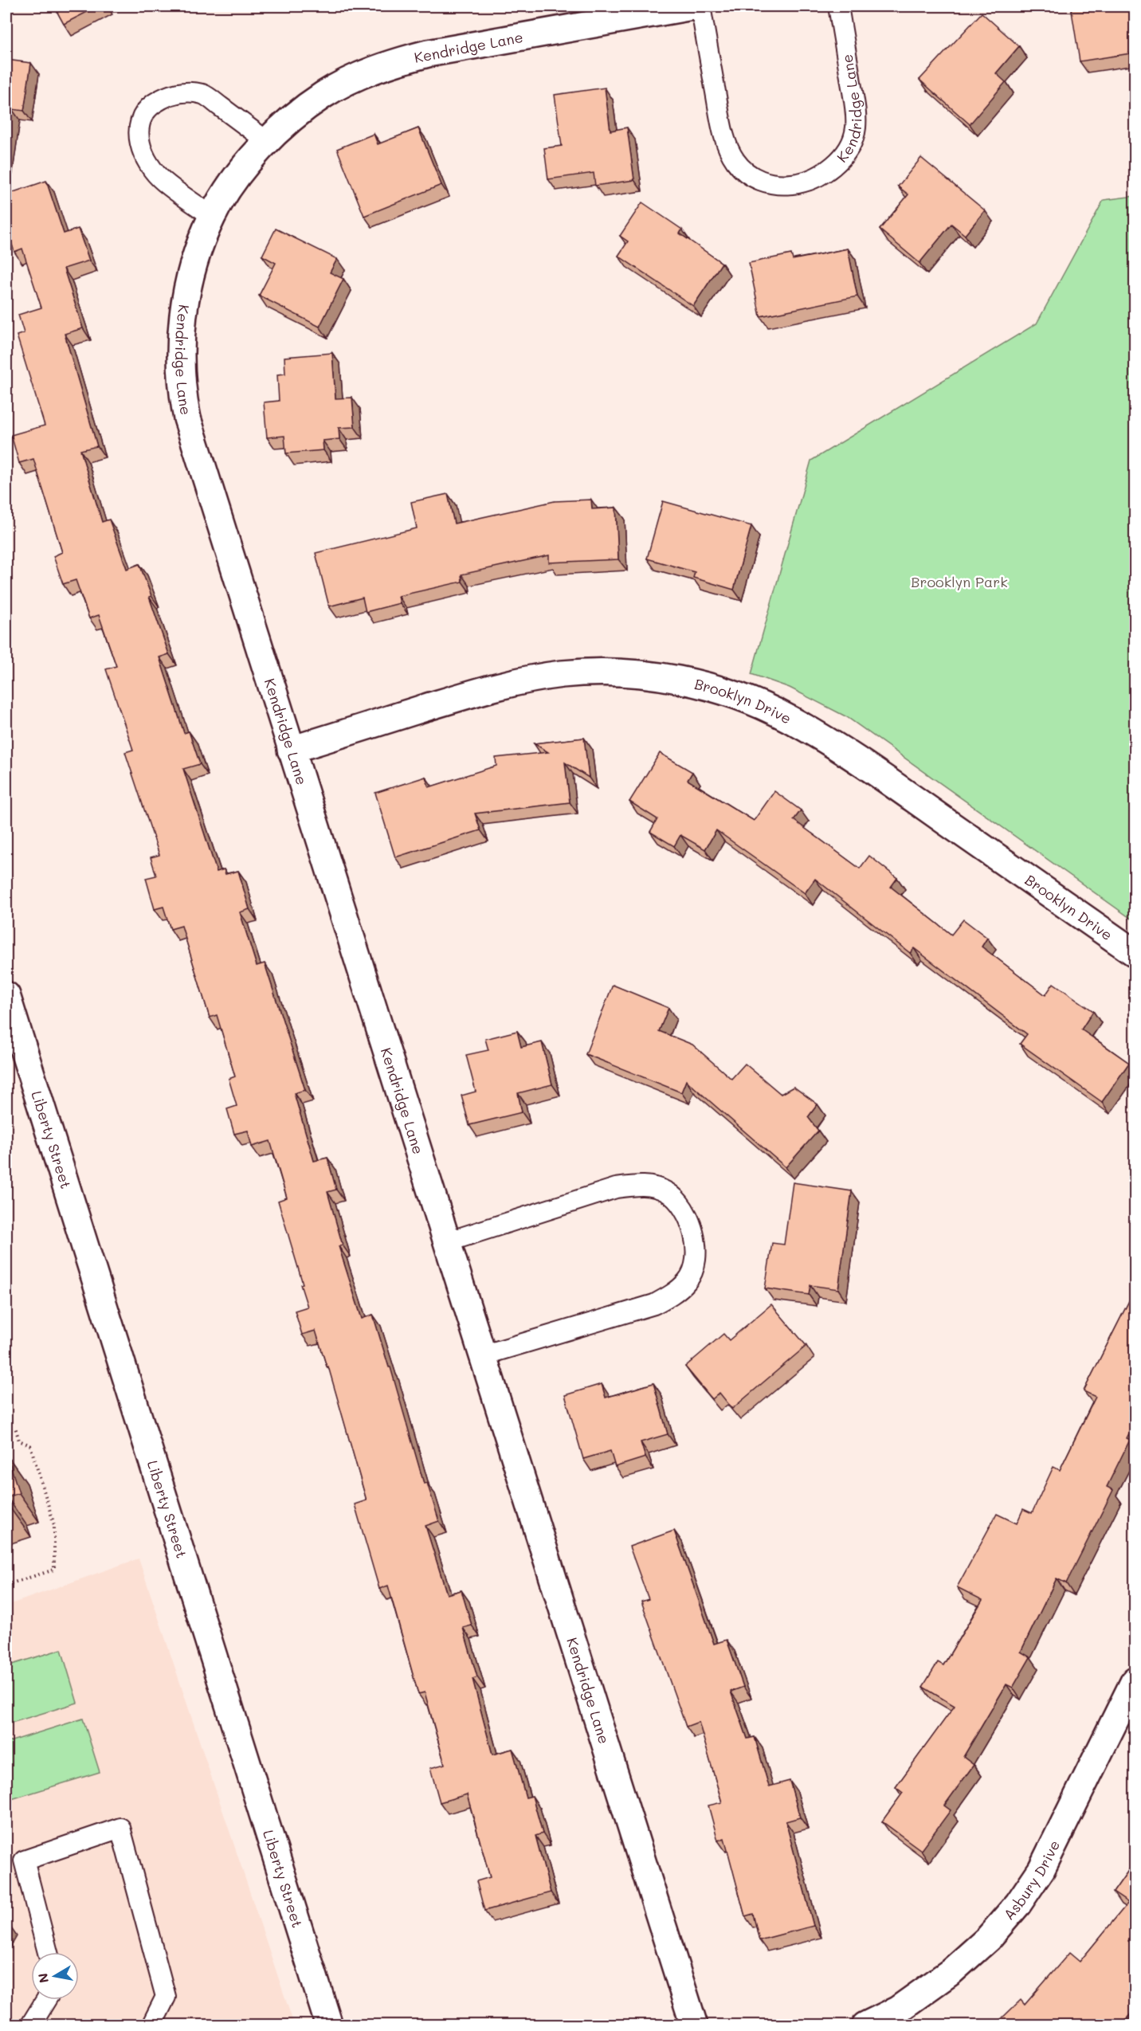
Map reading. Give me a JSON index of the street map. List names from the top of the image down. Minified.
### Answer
{"streets":{"street":["Kendridge Lane","Brooklyn Drive","Liberty Street","Asbury Drive"]},"crossings":[["Kendridge Lane","Brooklyn Drive"]],"parks":["Brooklyn Park"],"north":"left"}
